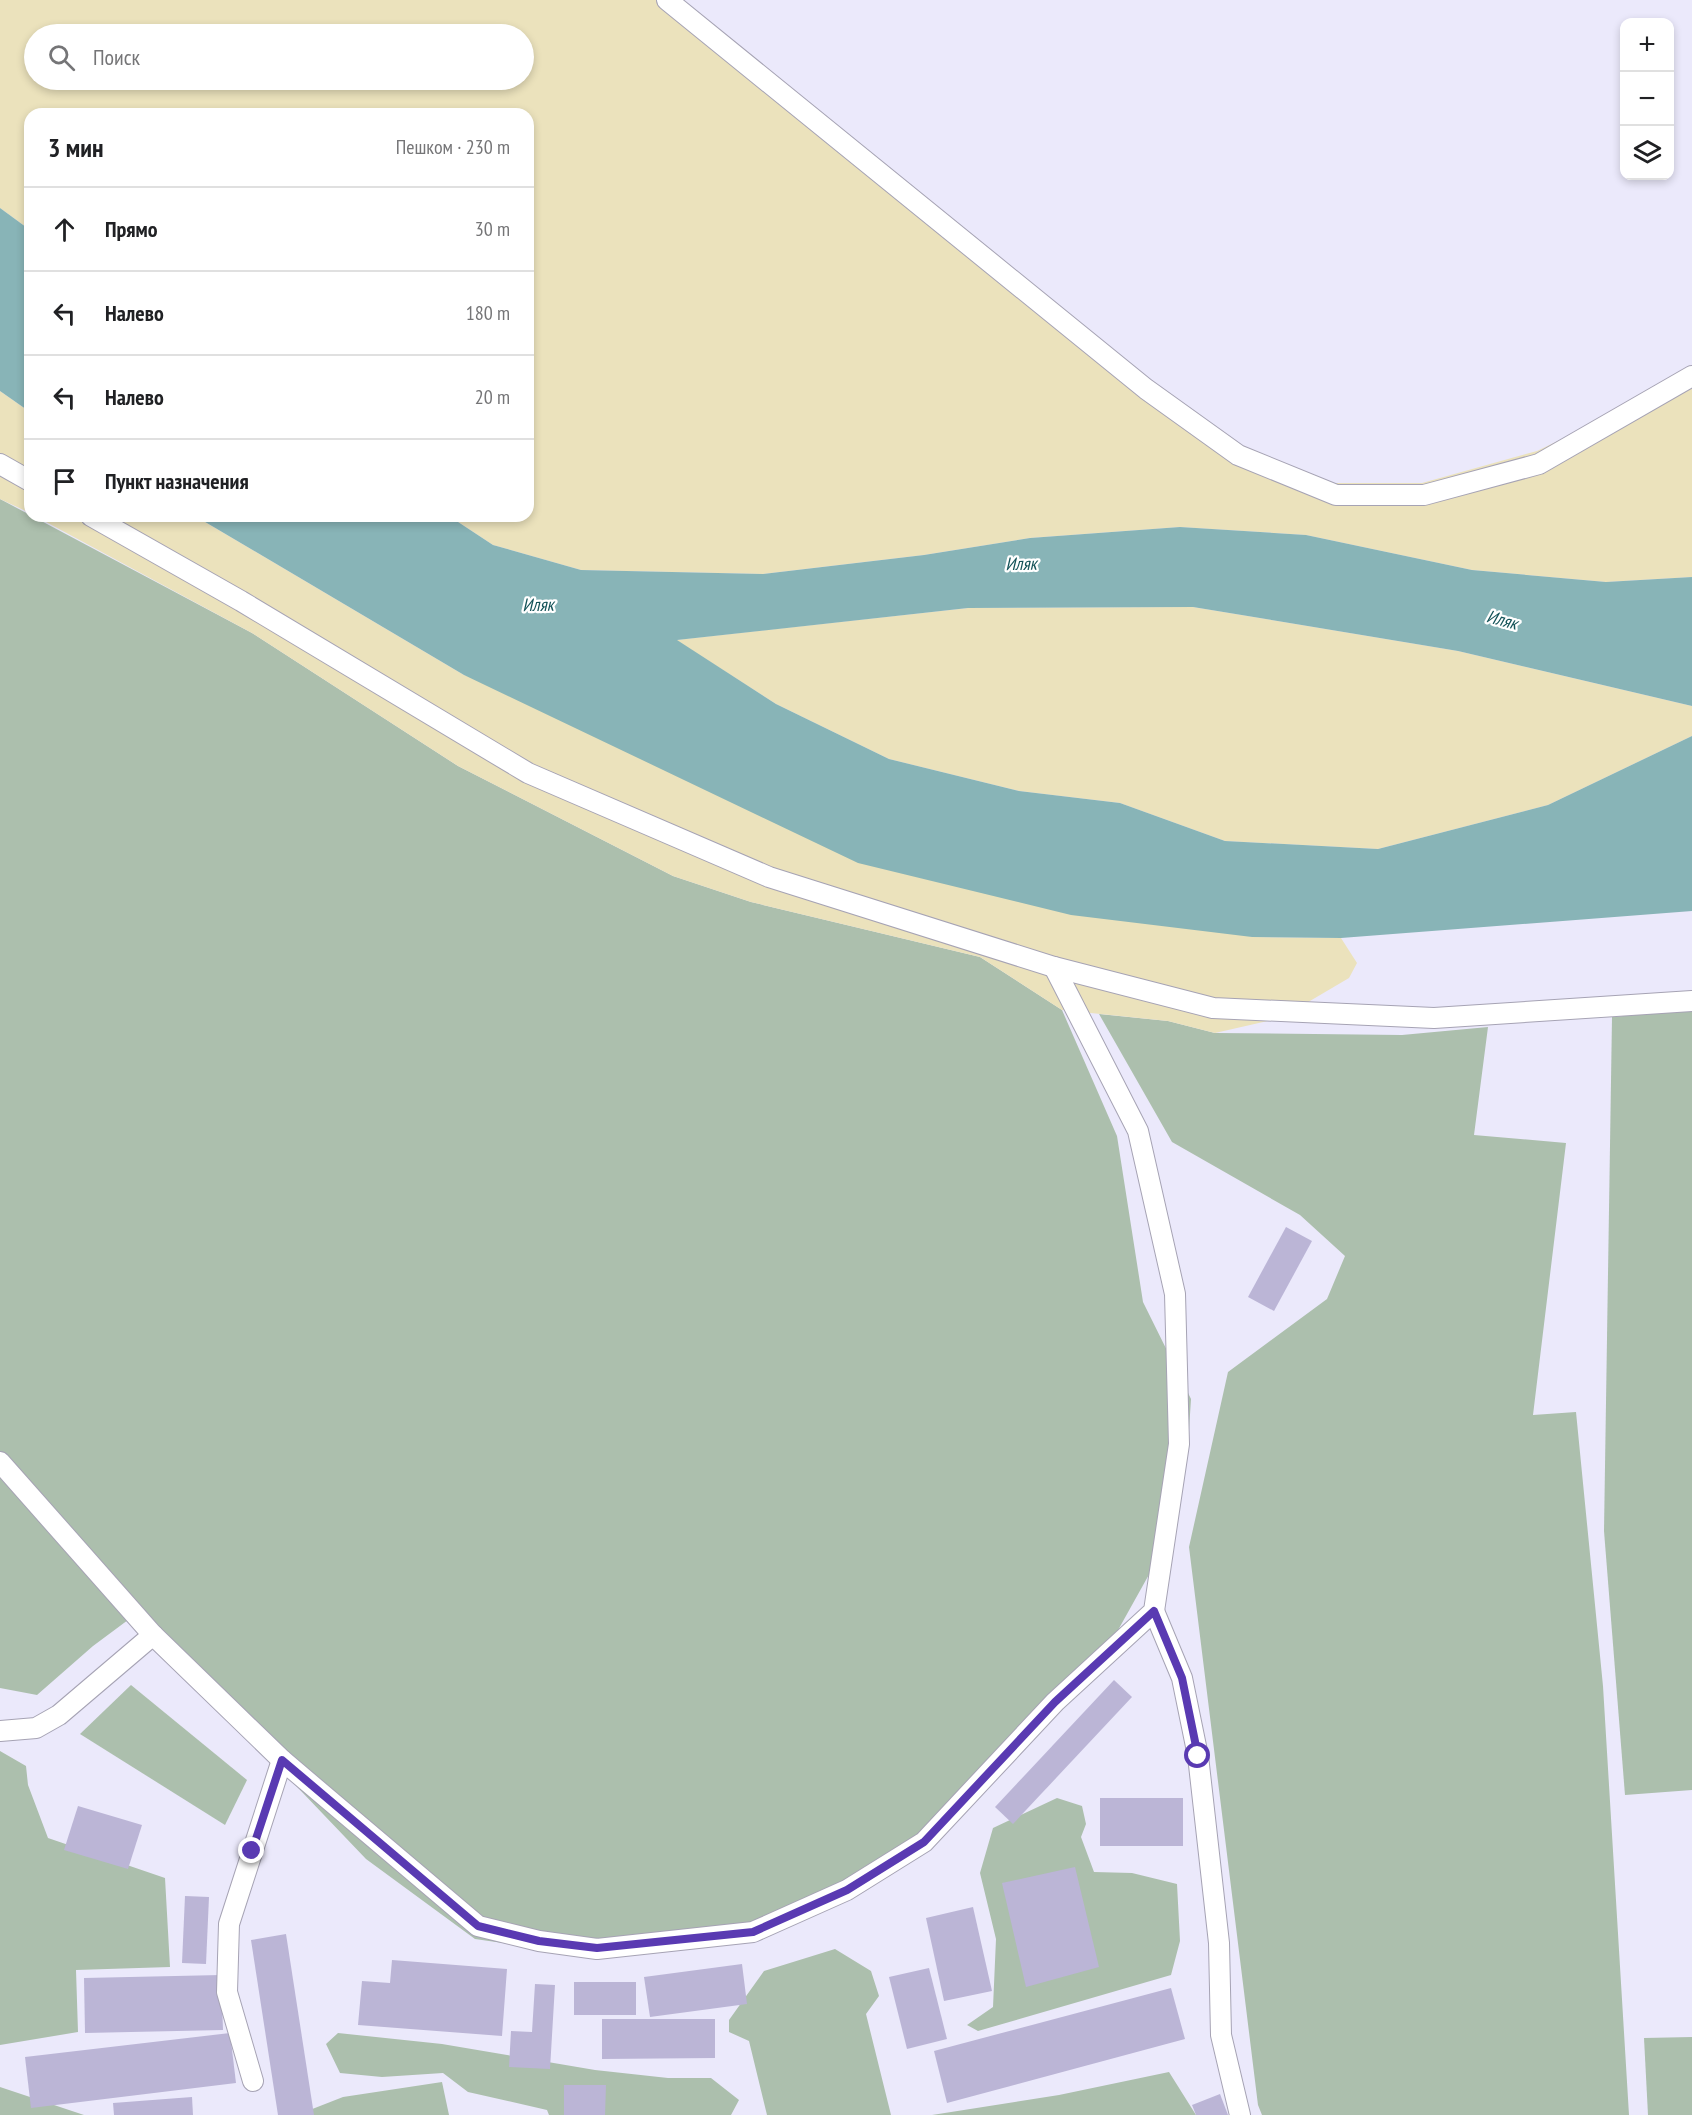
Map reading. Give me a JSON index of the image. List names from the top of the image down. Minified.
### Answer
{"water":["Иляк"],"page":{"map_buttons":["+","−"],"search":"Поиск","heading":["3 мин","Пешком · 230 m"],"list":[["Прямо","30 m"],["Налево","180 m"],["Налево","20 m"],"Пункт назначения"]}}
